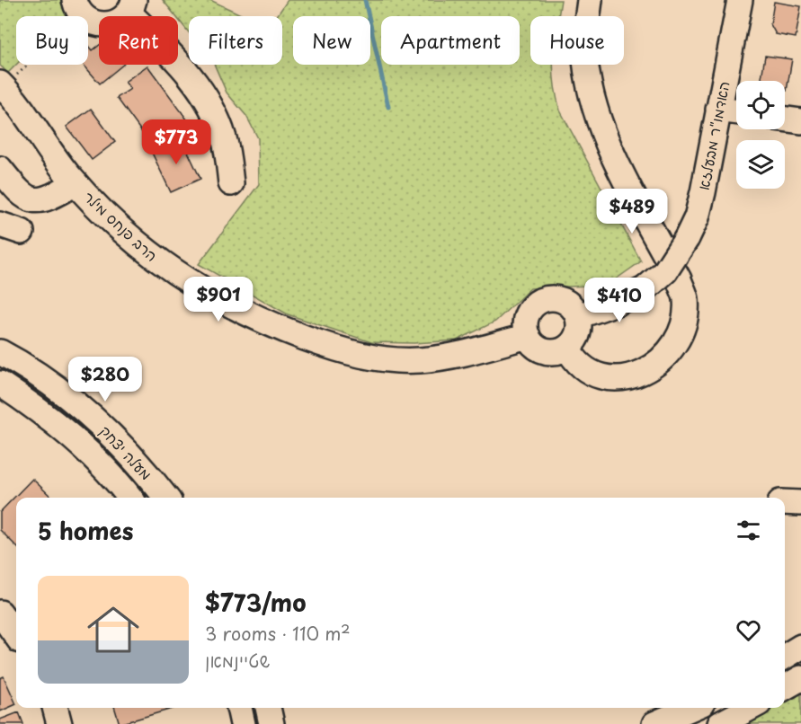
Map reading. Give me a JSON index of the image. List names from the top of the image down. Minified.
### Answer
{"streets":{"street":["האדמו\"ר מבעלזא","הרב פנחס מילר","מעלה יצחק"]},"crossings":[["האדמו\"ר מבעלזא","הרב פנחס מילר"]],"page":{"chip":["Buy","Rent","Filters","New","Apartment","House"],"price":["$773","$489","$901","$410","$280"],"heading":"5 homes","list":[{"name":"$773/mo","note":"3 rooms · 110 m² · שטיינמאן"}]}}
